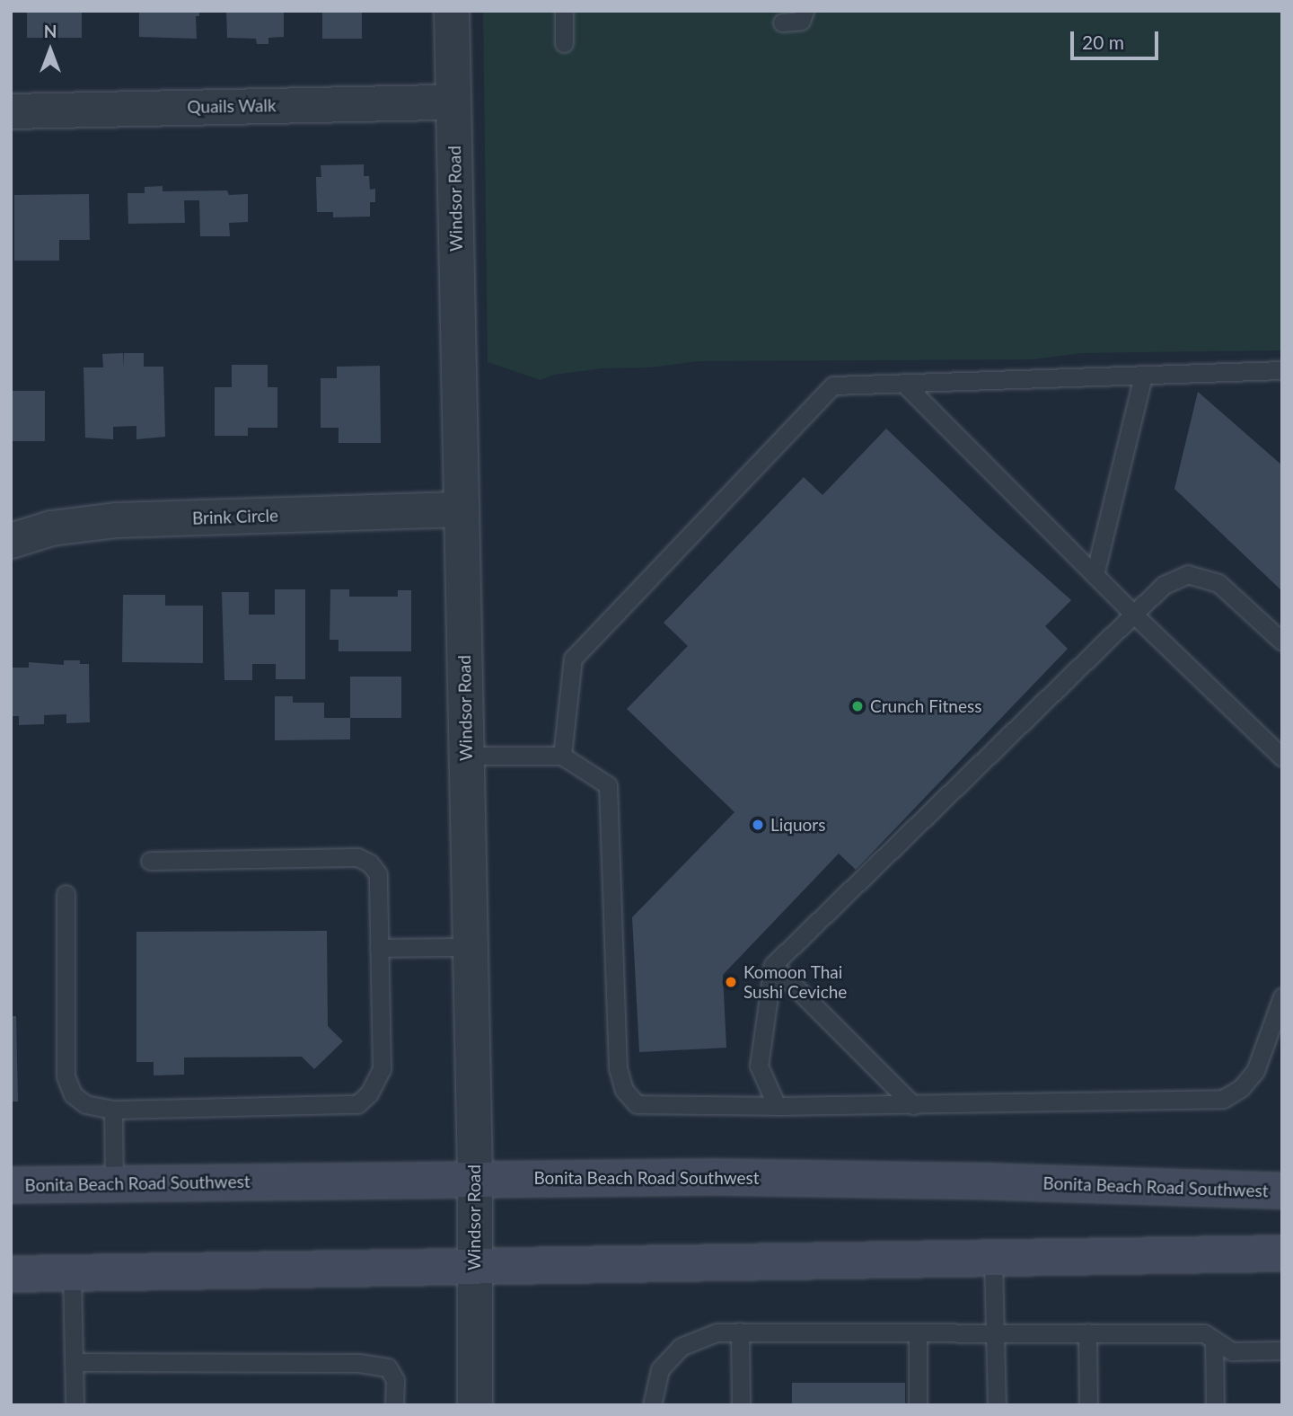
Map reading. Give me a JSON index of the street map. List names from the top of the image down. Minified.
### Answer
{"streets":{"main road":["Bonita Beach Road Southwest"],"street":["Quails Walk","Windsor Road","Brink Circle"]},"crossings":[["Quails Walk","Windsor Road"],["Windsor Road","Brink Circle"],["Windsor Road","Bonita Beach Road Southwest"]],"places":["Crunch Fitness","Liquors","Komoon Thai Sushi Ceviche"],"scale_bar":"20 m","north":"top"}
